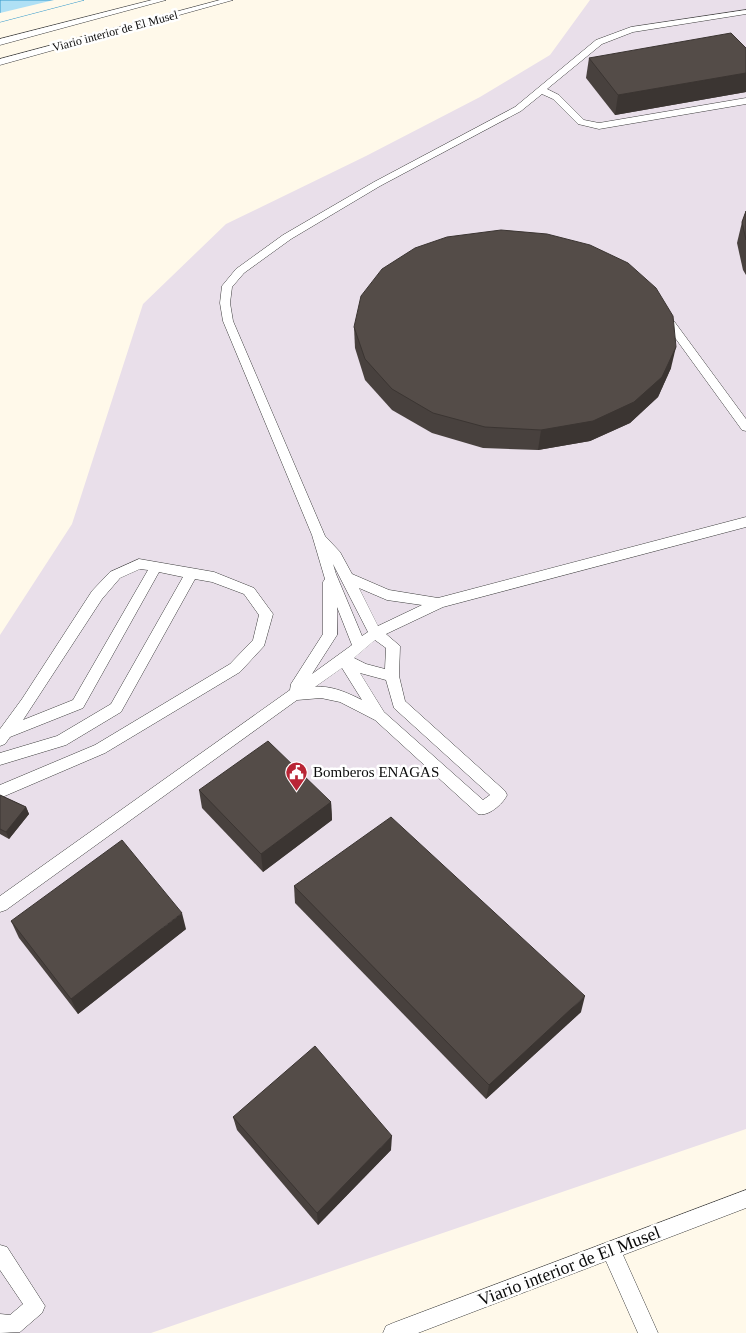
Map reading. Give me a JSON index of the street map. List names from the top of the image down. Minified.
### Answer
{"streets":{"lane":["Viario interior de El Musel"]},"places":{"public building":["Bomberos ENAGAS"]}}
